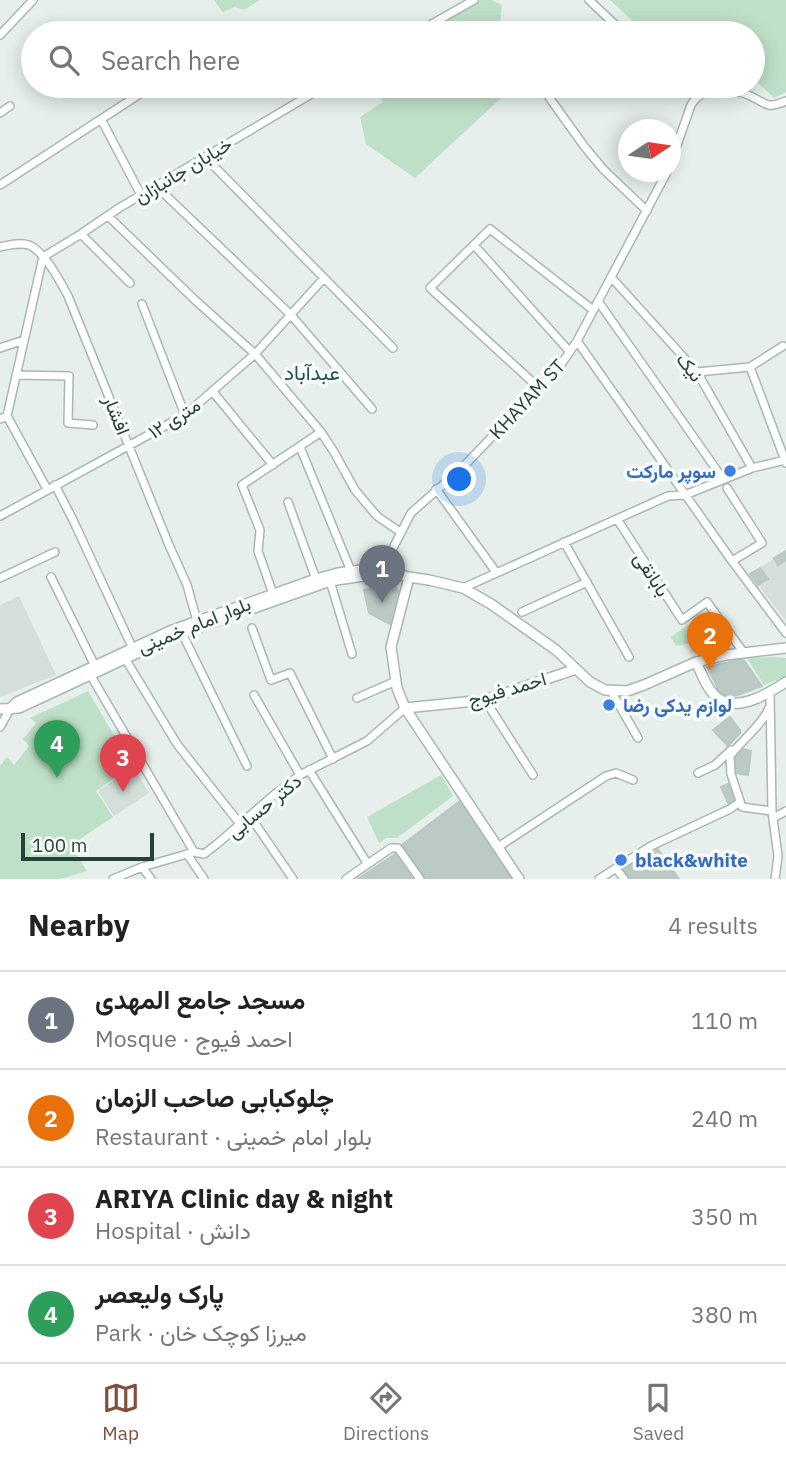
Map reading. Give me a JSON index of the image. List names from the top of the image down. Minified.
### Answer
{"streets":{"street":["خیابان جانبازان","نیک","KHAYAM ST","افشار","۱۲ متری","بابانقی","بلوار امام خمینی","احمد فیوج","دکتر حسابی"]},"crossings":[["خیابان جانبازان","افشار"],["نیک","KHAYAM ST"],["KHAYAM ST","بلوار امام خمینی"],["افشار","۱۲ متری"],["افشار","بلوار امام خمینی"],["بلوار امام خمینی","احمد فیوج"],["احمد فیوج","دکتر حسابی"]],"districts":["عبدآباد"],"places":["سوپر مارکت","لوازم یدکی رضا","black&white"],"scale_bar":"100 m","north":"right","page":{"search":"Search here","pins":["1","2","4","3"],"scale":"100 m","heading":["Nearby","4 results"],"list":[{"mark":"1","name":"مسجد جامع المهدی","note":"Mosque · احمد فیوج","value":"110 m"},{"mark":"2","name":"چلوکبابی صاحب الزمان","note":"Restaurant · بلوار امام خمینی","value":"240 m"},{"mark":"3","name":"ARIYA Clinic day & night","note":"Hospital · دانش","value":"350 m"},{"mark":"4","name":"پارک ولیعصر","note":"Park · میرزا کوچک خان","value":"380 m"}],"nav":["Map","Directions","Saved"]}}
